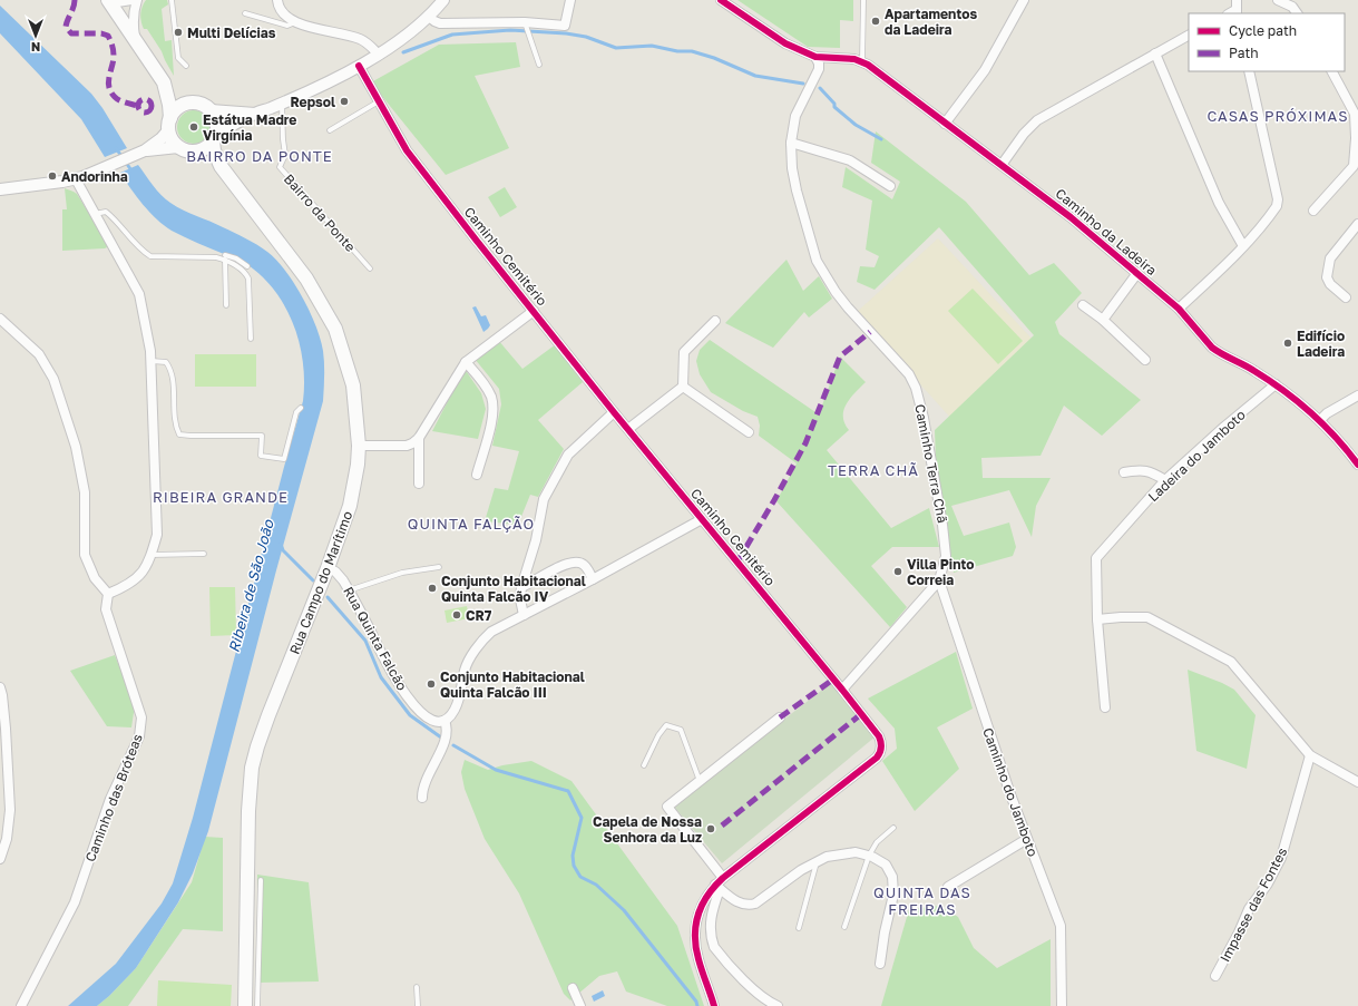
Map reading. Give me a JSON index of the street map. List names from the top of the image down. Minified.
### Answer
{"streets":{"main road":["Rua Campo do Marítimo"],"street":["Caminho da Ladeira","Caminho Cemitério","Ladeira do Jamboto","Caminho Terra Chã","Rua Quinta Falcão","Caminho do Jamboto","Caminho das Bróteas","Impasse das Fontes"],"lane":["Bairro da Ponte"]},"crossings":[["Caminho da Ladeira","Ladeira do Jamboto"],["Caminho da Ladeira","Caminho Terra Chã"],["Caminho Terra Chã","Caminho do Jamboto"],["Rua Campo do Marítimo","Rua Quinta Falcão"]],"districts":["CASAS PRÓXIMAS","BAIRRO DA PONTE","TERRA CHÃ","RIBEIRA GRANDE","QUINTA FALÇÃO","QUINTA DAS FREIRAS"],"water":["Ribeira de São João"],"places":["Apartamentos da Ladeira","Multi Delícias","Repsol","Estátua Madre Virgínia","Andorinha","Edifício Ladeira","Villa Pinto Correia","Conjunto Habitacional Quinta Falcão IV","CR7","Conjunto Habitacional Quinta Falcão III","Capela de Nossa Senhora da Luz"],"legend":["Cycle path","Path"],"north":"bottom"}
